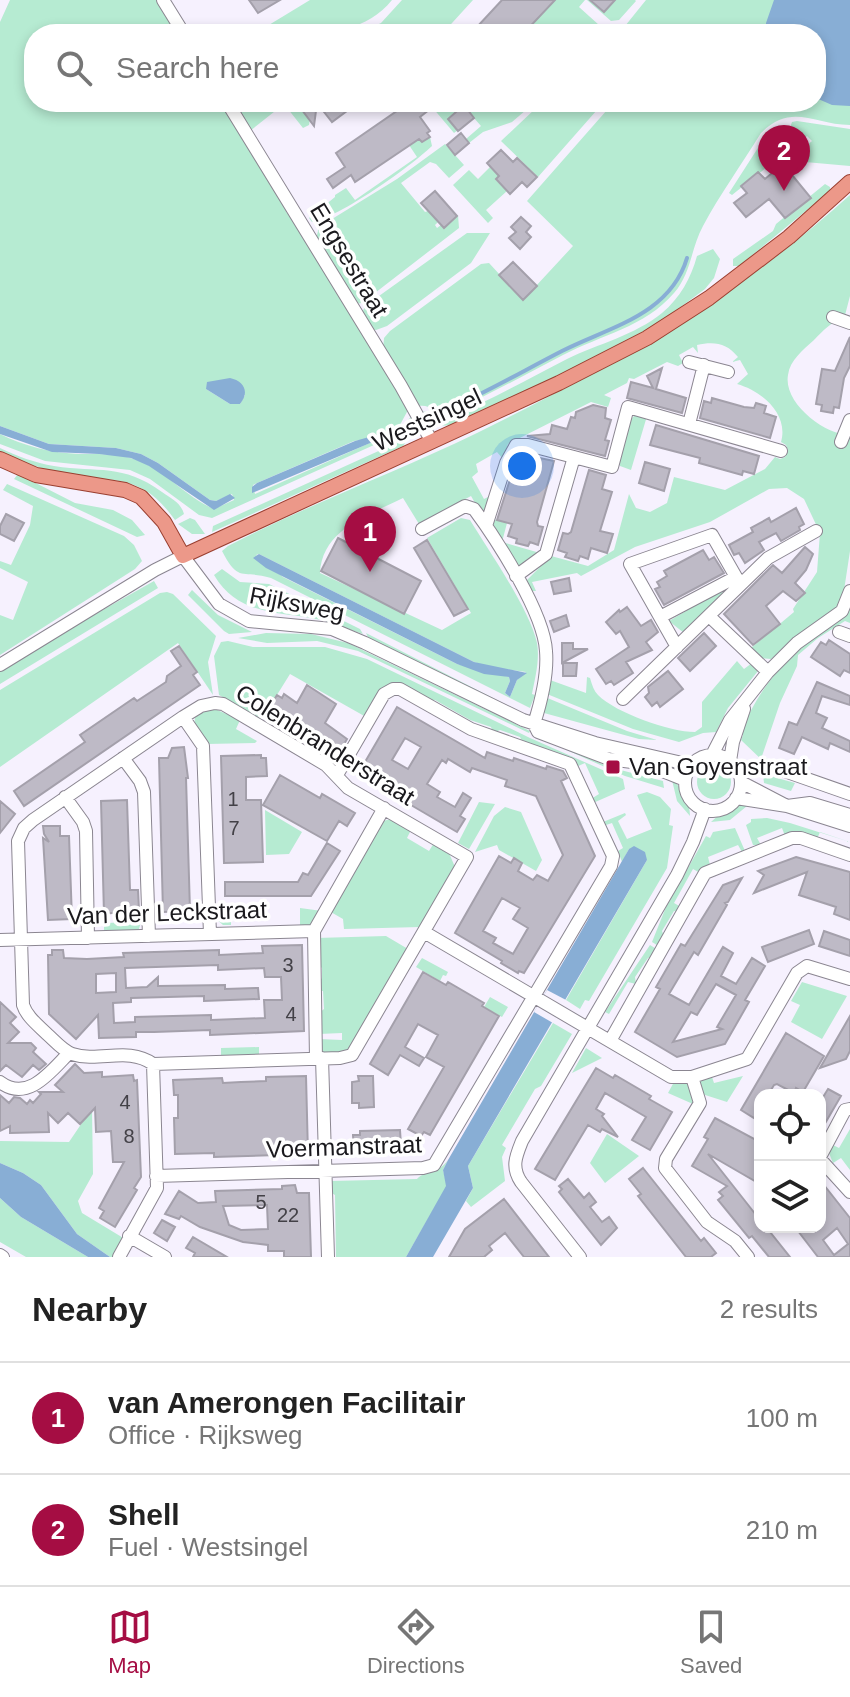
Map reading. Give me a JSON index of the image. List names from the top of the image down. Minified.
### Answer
{"streets":{"main road":["Westsingel","Rijksweg"],"street":["Engsestraat","Colenbranderstraat","Van der Leckstraat","Voermanstraat"]},"crossings":[["Engsestraat","Westsingel"],["Westsingel","Rijksweg"],["Colenbranderstraat","Van der Leckstraat"]],"places":{"transit":["Van Goyenstraat"]},"house_numbers":["1","7","3","4","4","8","5","22"],"page":{"search":"Search here","pins":["2","1"],"heading":["Nearby","2 results"],"list":[{"mark":"1","name":"van Amerongen Facilitair","note":"Office · Rijksweg","value":"100 m"},{"mark":"2","name":"Shell","note":"Fuel · Westsingel","value":"210 m"}],"nav":["Map","Directions","Saved"]}}
